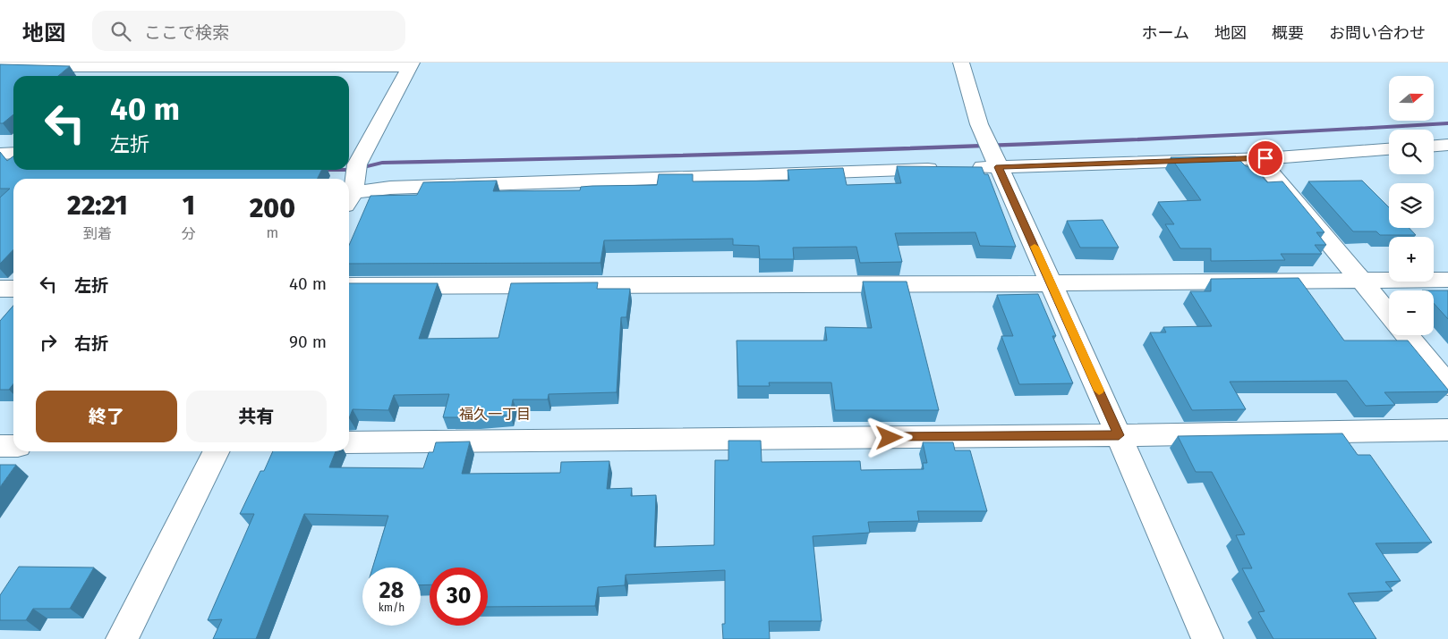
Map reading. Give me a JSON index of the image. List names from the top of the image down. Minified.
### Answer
{"districts":["福久一丁目"],"north":"right","page":{"header":"地図","search":"ここで検索","nav":["ホーム","地図","概要","お問い合わせ"],"map_buttons":["+","−"],"turn":["40 m","左折"],"eta":["22:21","到着","1","分","200","m"],"list":[{"name":"左折","value":"40 m"},{"name":"右折","value":"90 m"}],"buttons":["終了","共有"],"speed":"28 km/h","limit":"30"}}
